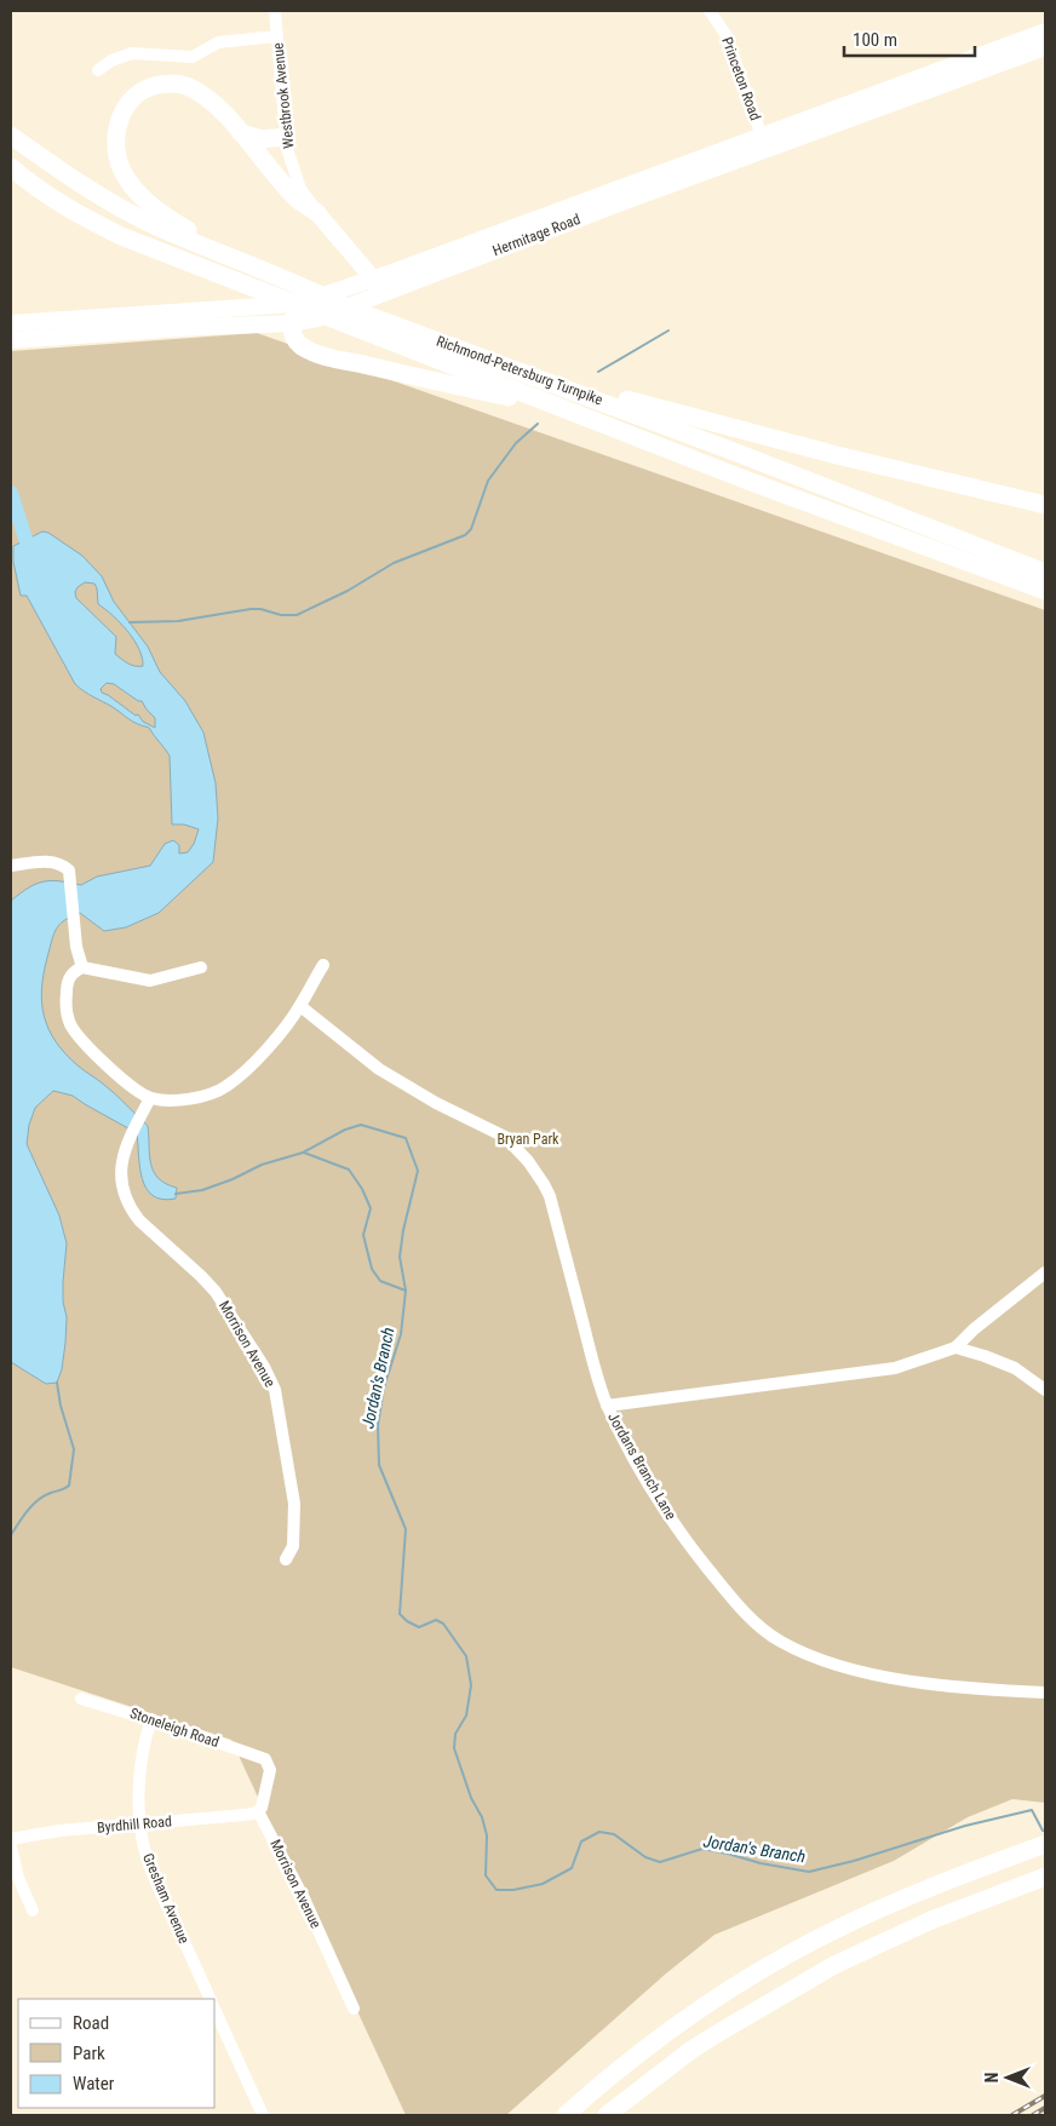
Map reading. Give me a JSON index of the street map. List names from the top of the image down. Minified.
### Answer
{"streets":{"highway":["Richmond-Petersburg Turnpike"],"main road":["Westbrook Avenue","Hermitage Road"],"street":["Princeton Road","Morrison Avenue","Jordans Branch Lane","Stoneleigh Road","Byrdhill Road","Gresham Avenue"]},"crossings":[["Princeton Road","Hermitage Road"],["Westbrook Avenue","Hermitage Road"],["Morrison Avenue","Stoneleigh Road"],["Morrison Avenue","Byrdhill Road"],["Stoneleigh Road","Byrdhill Road"],["Stoneleigh Road","Gresham Avenue"],["Byrdhill Road","Gresham Avenue"]],"water":["Jordan's Branch"],"parks":["Bryan Park"],"legend":["Road","Park","Water"],"scale_bar":"100 m","north":"left"}
